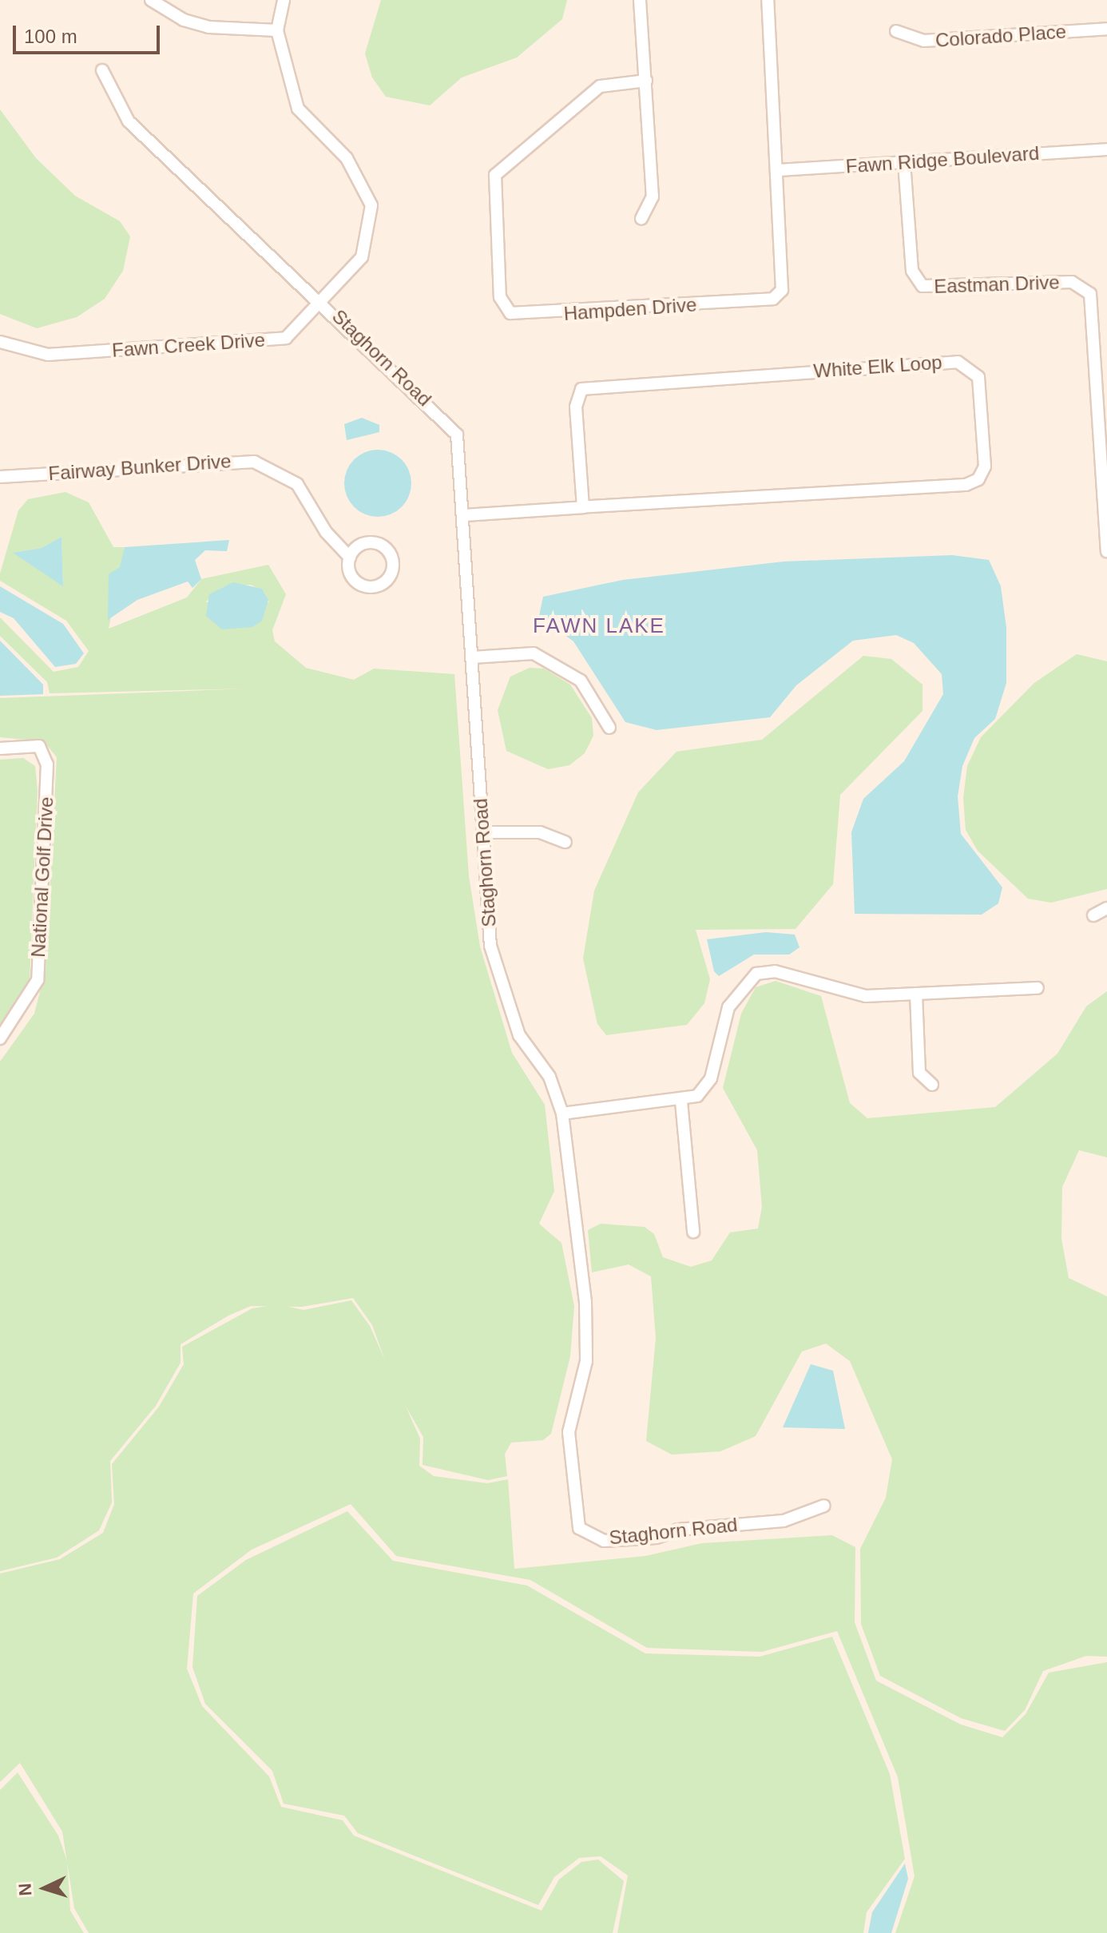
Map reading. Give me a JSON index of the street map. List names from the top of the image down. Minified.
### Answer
{"streets":{"street":["Colorado Place","Fawn Ridge Boulevard","Eastman Drive","Hampden Drive","Fawn Creek Drive","Staghorn Road","White Elk Loop","Fairway Bunker Drive","National Golf Drive"]},"crossings":[["Fawn Ridge Boulevard","Eastman Drive"],["Fawn Ridge Boulevard","Hampden Drive"],["Fawn Creek Drive","Staghorn Road"],["Staghorn Road","White Elk Loop"]],"districts":["FAWN LAKE"],"scale_bar":"100 m","north":"left"}
